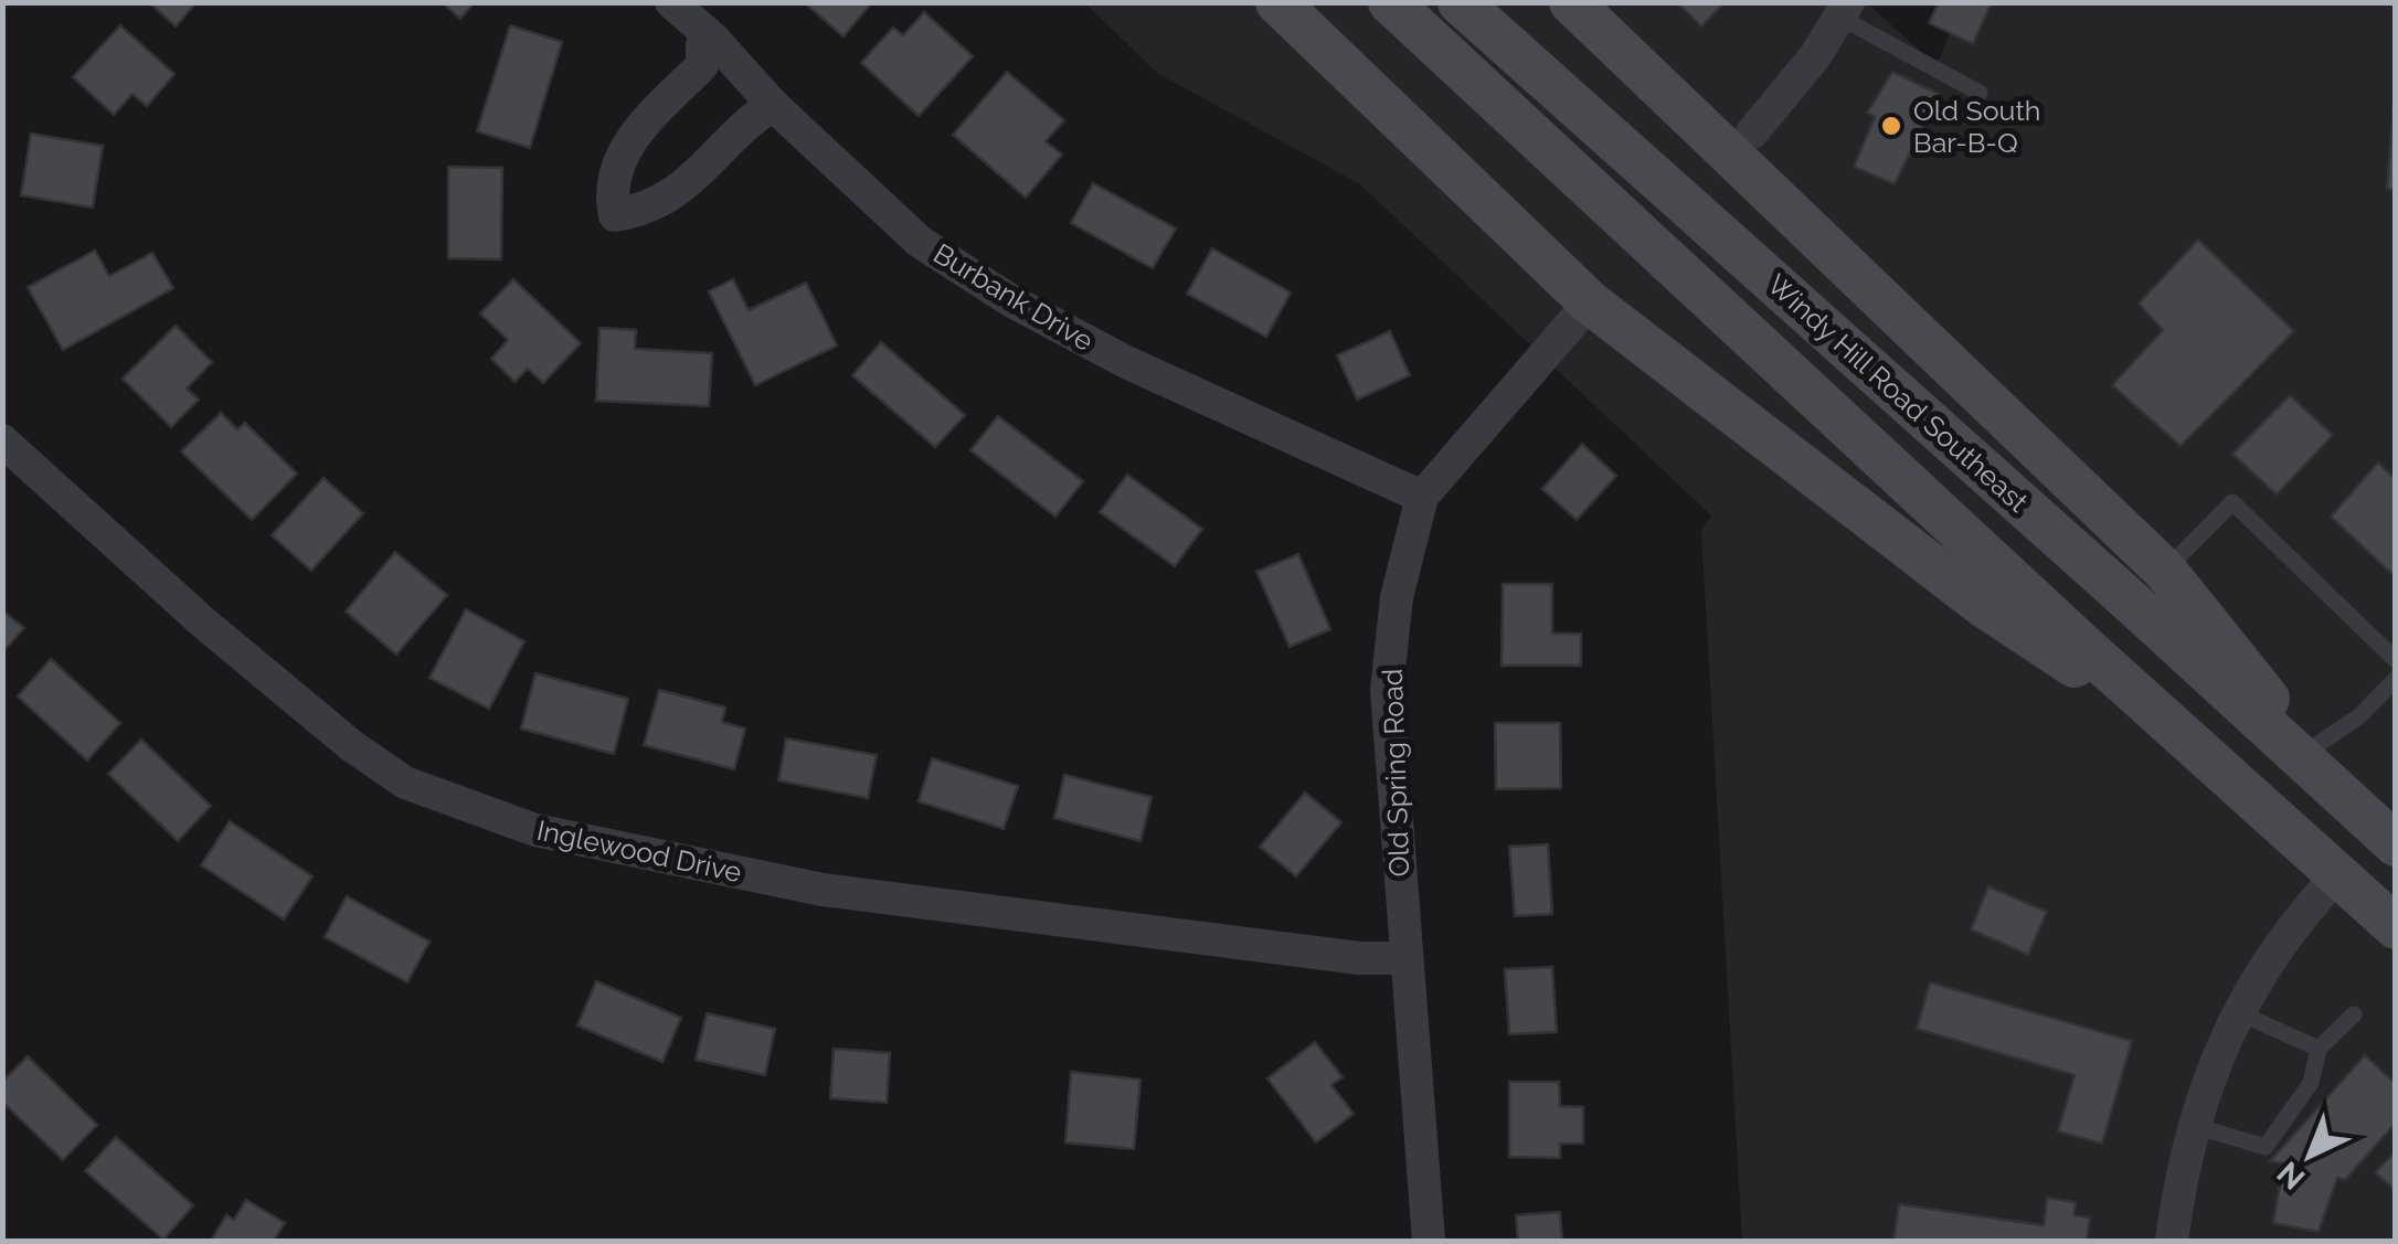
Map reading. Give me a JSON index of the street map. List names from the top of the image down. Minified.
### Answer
{"streets":{"main road":["Windy Hill Road Southeast"],"street":["Burbank Drive","Old Spring Road","Inglewood Drive"]},"crossings":[["Burbank Drive","Old Spring Road"],["Windy Hill Road Southeast","Old Spring Road"],["Old Spring Road","Inglewood Drive"]],"places":["Old South Bar-B-Q"],"north":"bottom left"}
